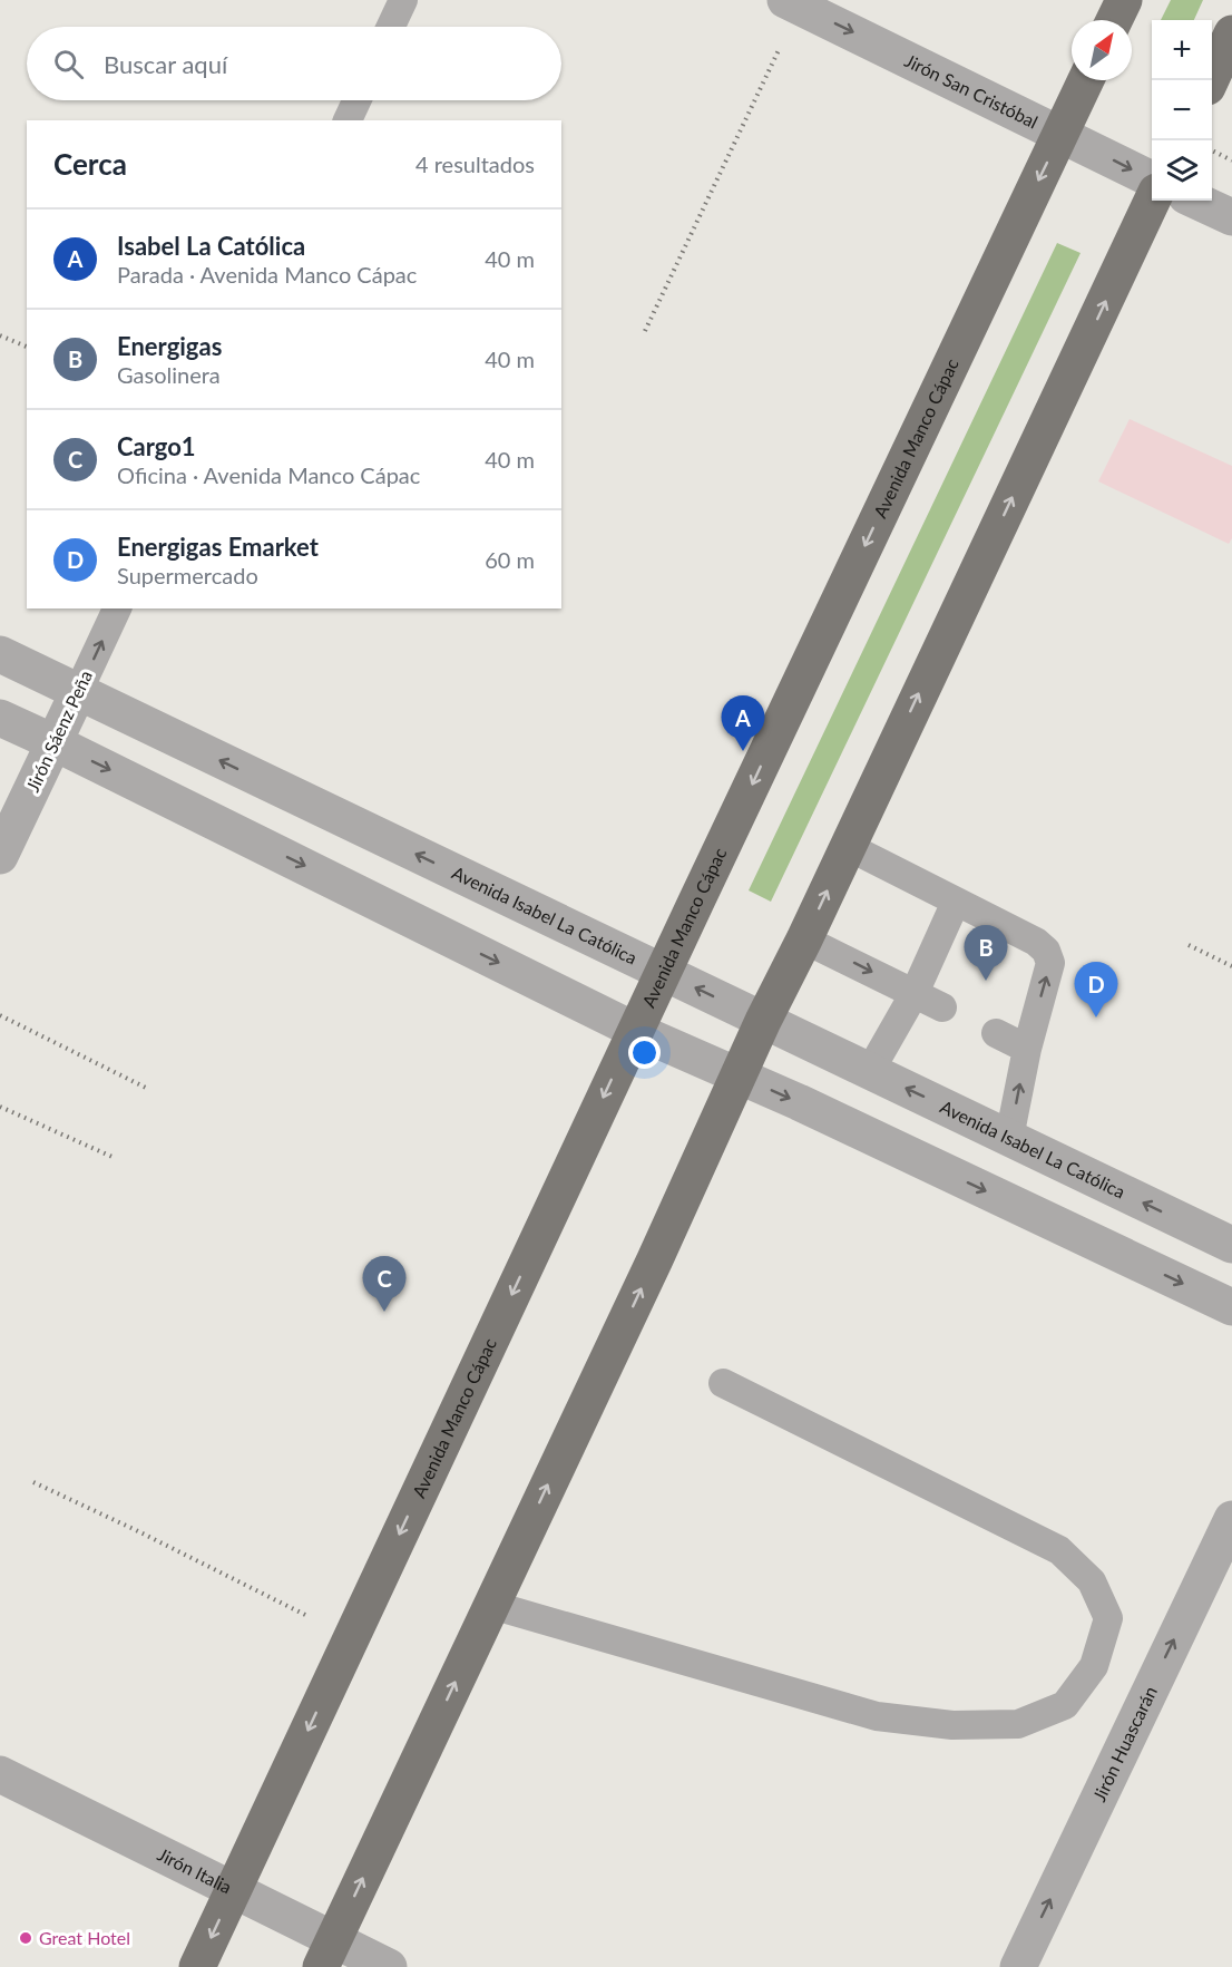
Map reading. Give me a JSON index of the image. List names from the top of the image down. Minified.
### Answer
{"streets":{"main road":["Avenida Manco Cápac"],"street":["Jirón San Cristóbal","Jirón Sáenz Peña","Avenida Isabel La Católica","Jirón Huascarán","Jirón Italia"]},"crossings":[["Jirón San Cristóbal","Avenida Manco Cápac"],["Avenida Manco Cápac","Avenida Isabel La Católica"],["Avenida Manco Cápac","Jirón Italia"],["Jirón Sáenz Peña","Avenida Isabel La Católica"]],"one_way":["Jirón San Cristóbal","Jirón Huascarán"],"places":["Great Hotel"],"north":"top right","page":{"map_buttons":["+","−"],"search":"Buscar aquí","heading":["Cerca","4 resultados"],"list":[{"mark":"A","name":"Isabel La Católica","note":"Parada · Avenida Manco Cápac","value":"40 m"},{"mark":"B","name":"Energigas","note":"Gasolinera","value":"40 m"},{"mark":"C","name":"Cargo1","note":"Oficina · Avenida Manco Cápac","value":"40 m"},{"mark":"D","name":"Energigas Emarket","note":"Supermercado","value":"60 m"}],"pins":["A","B","D","C"]}}
